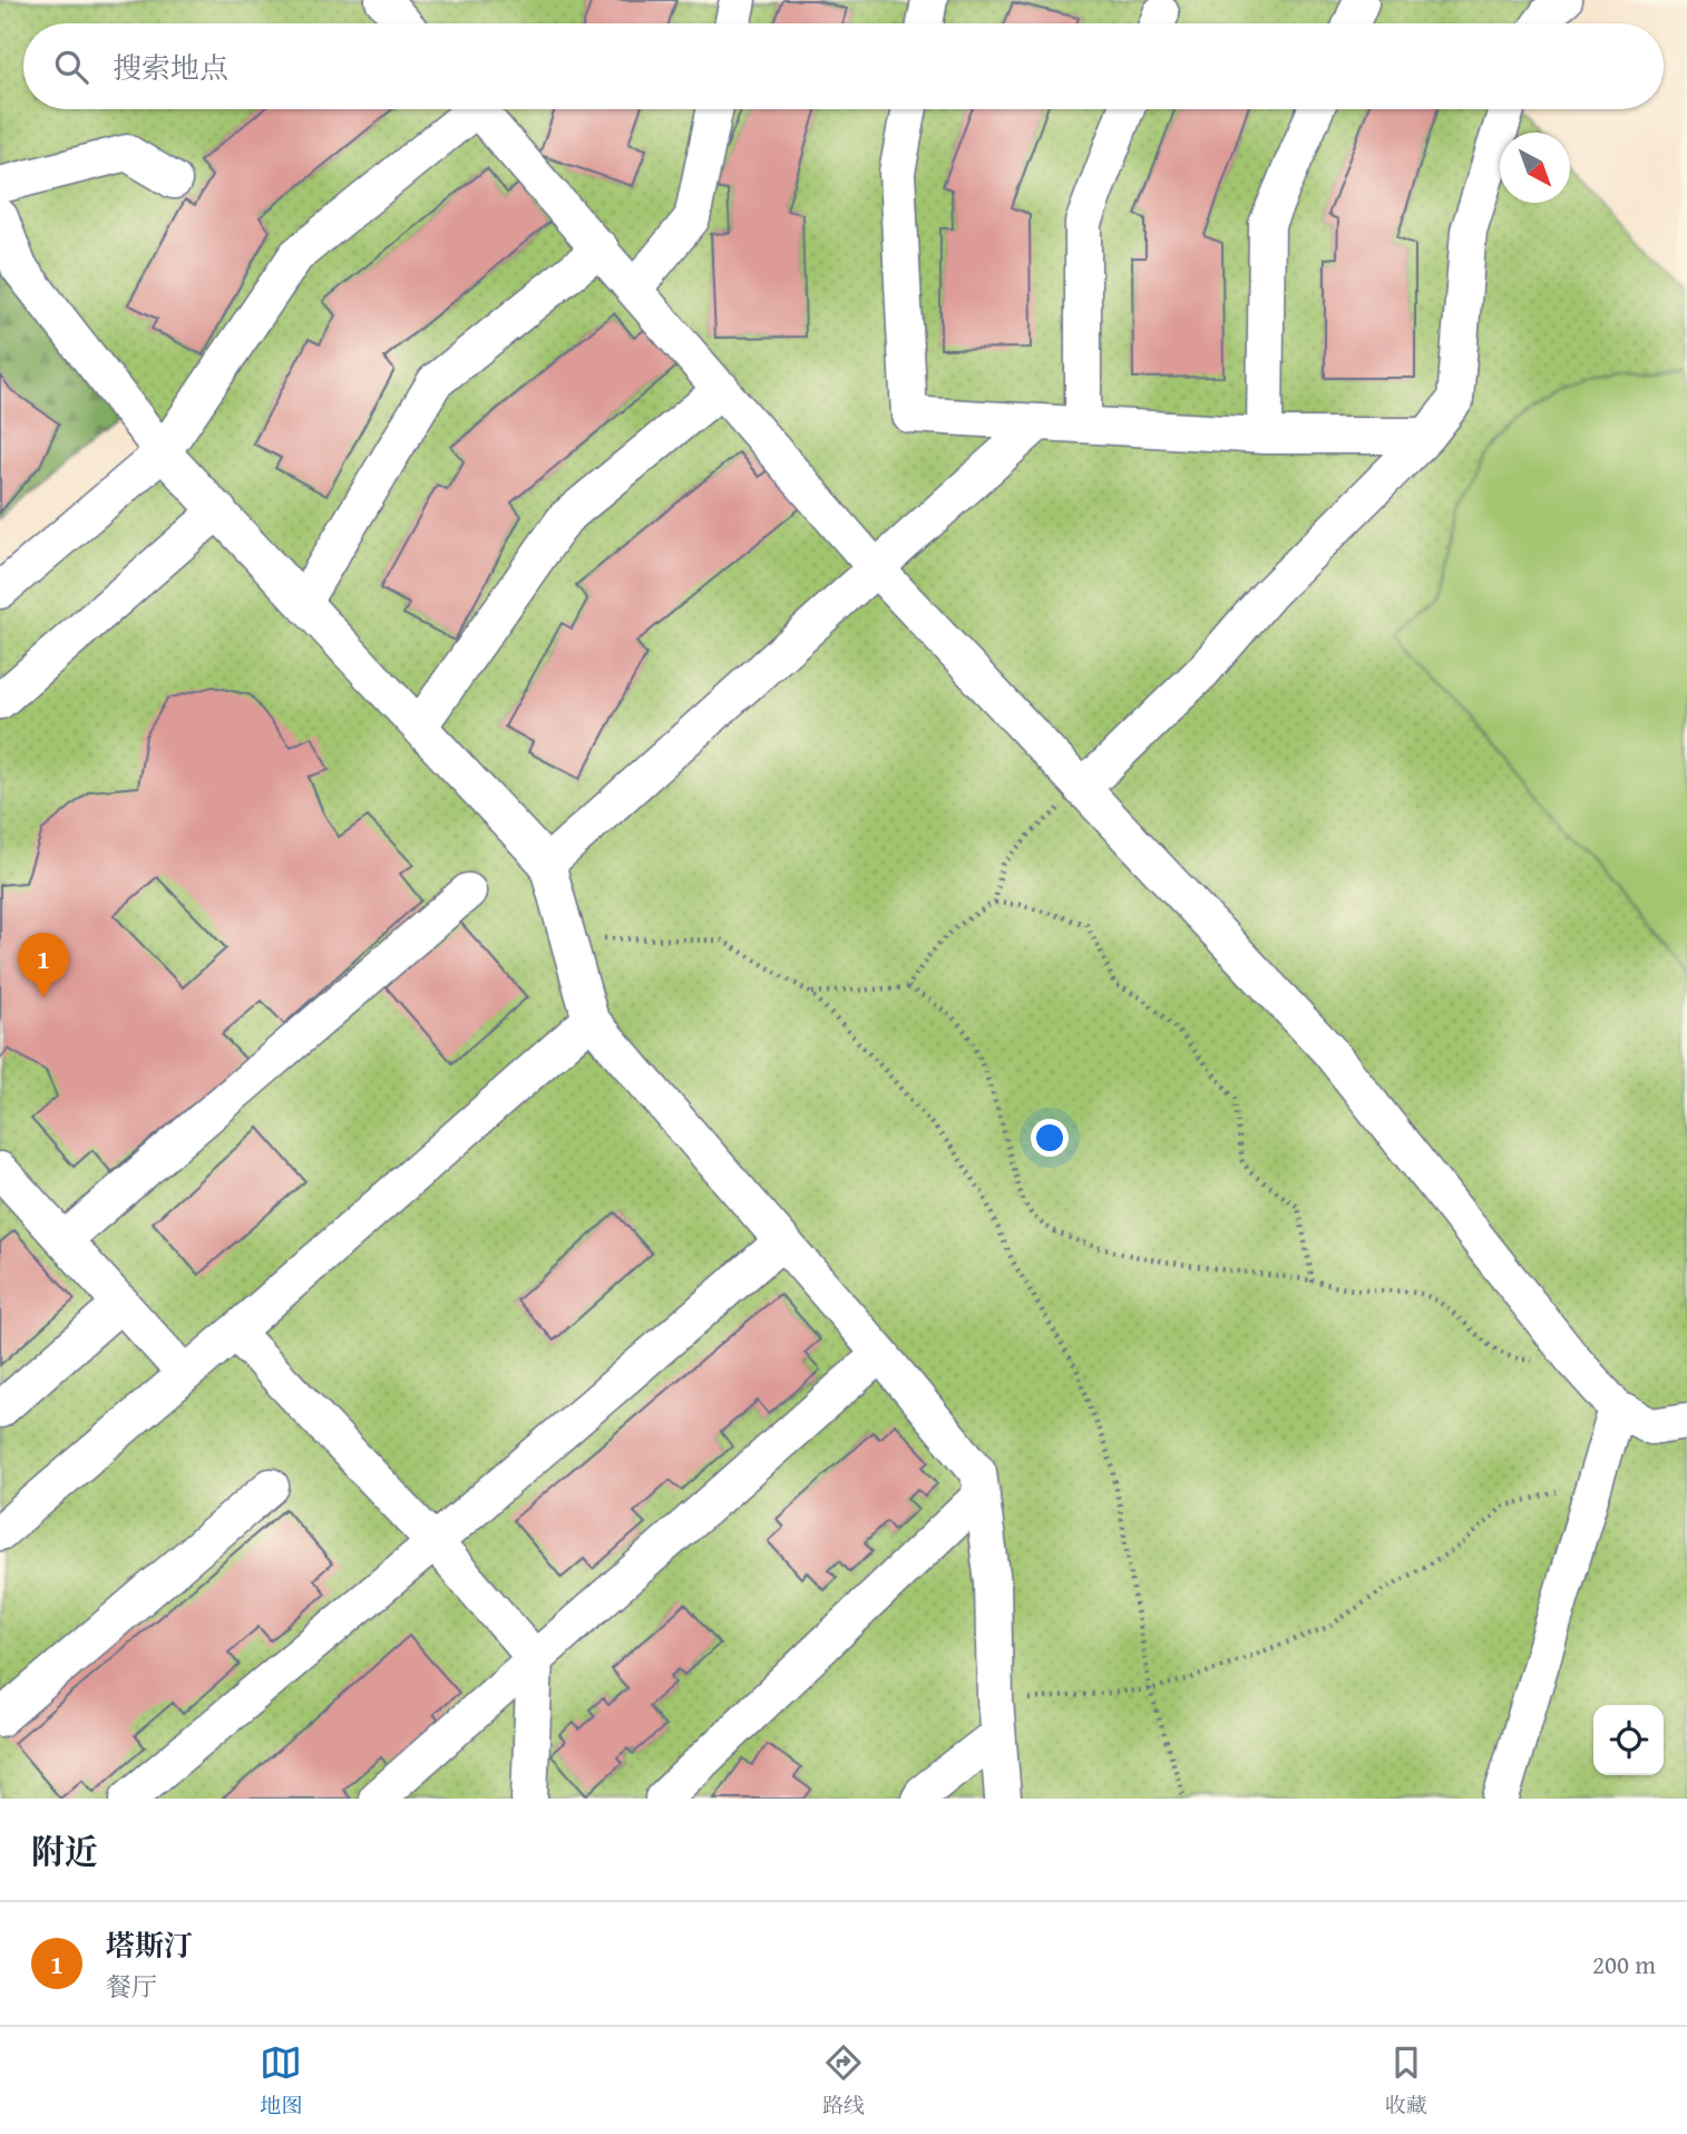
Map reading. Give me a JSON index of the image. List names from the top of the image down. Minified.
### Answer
{"north":"bottom right","page":{"search":"搜索地点","pins":"1","heading":"附近","list":[{"mark":"1","name":"塔斯汀","note":"餐厅","value":"200 m"}],"nav":["地图","路线","收藏"]}}
